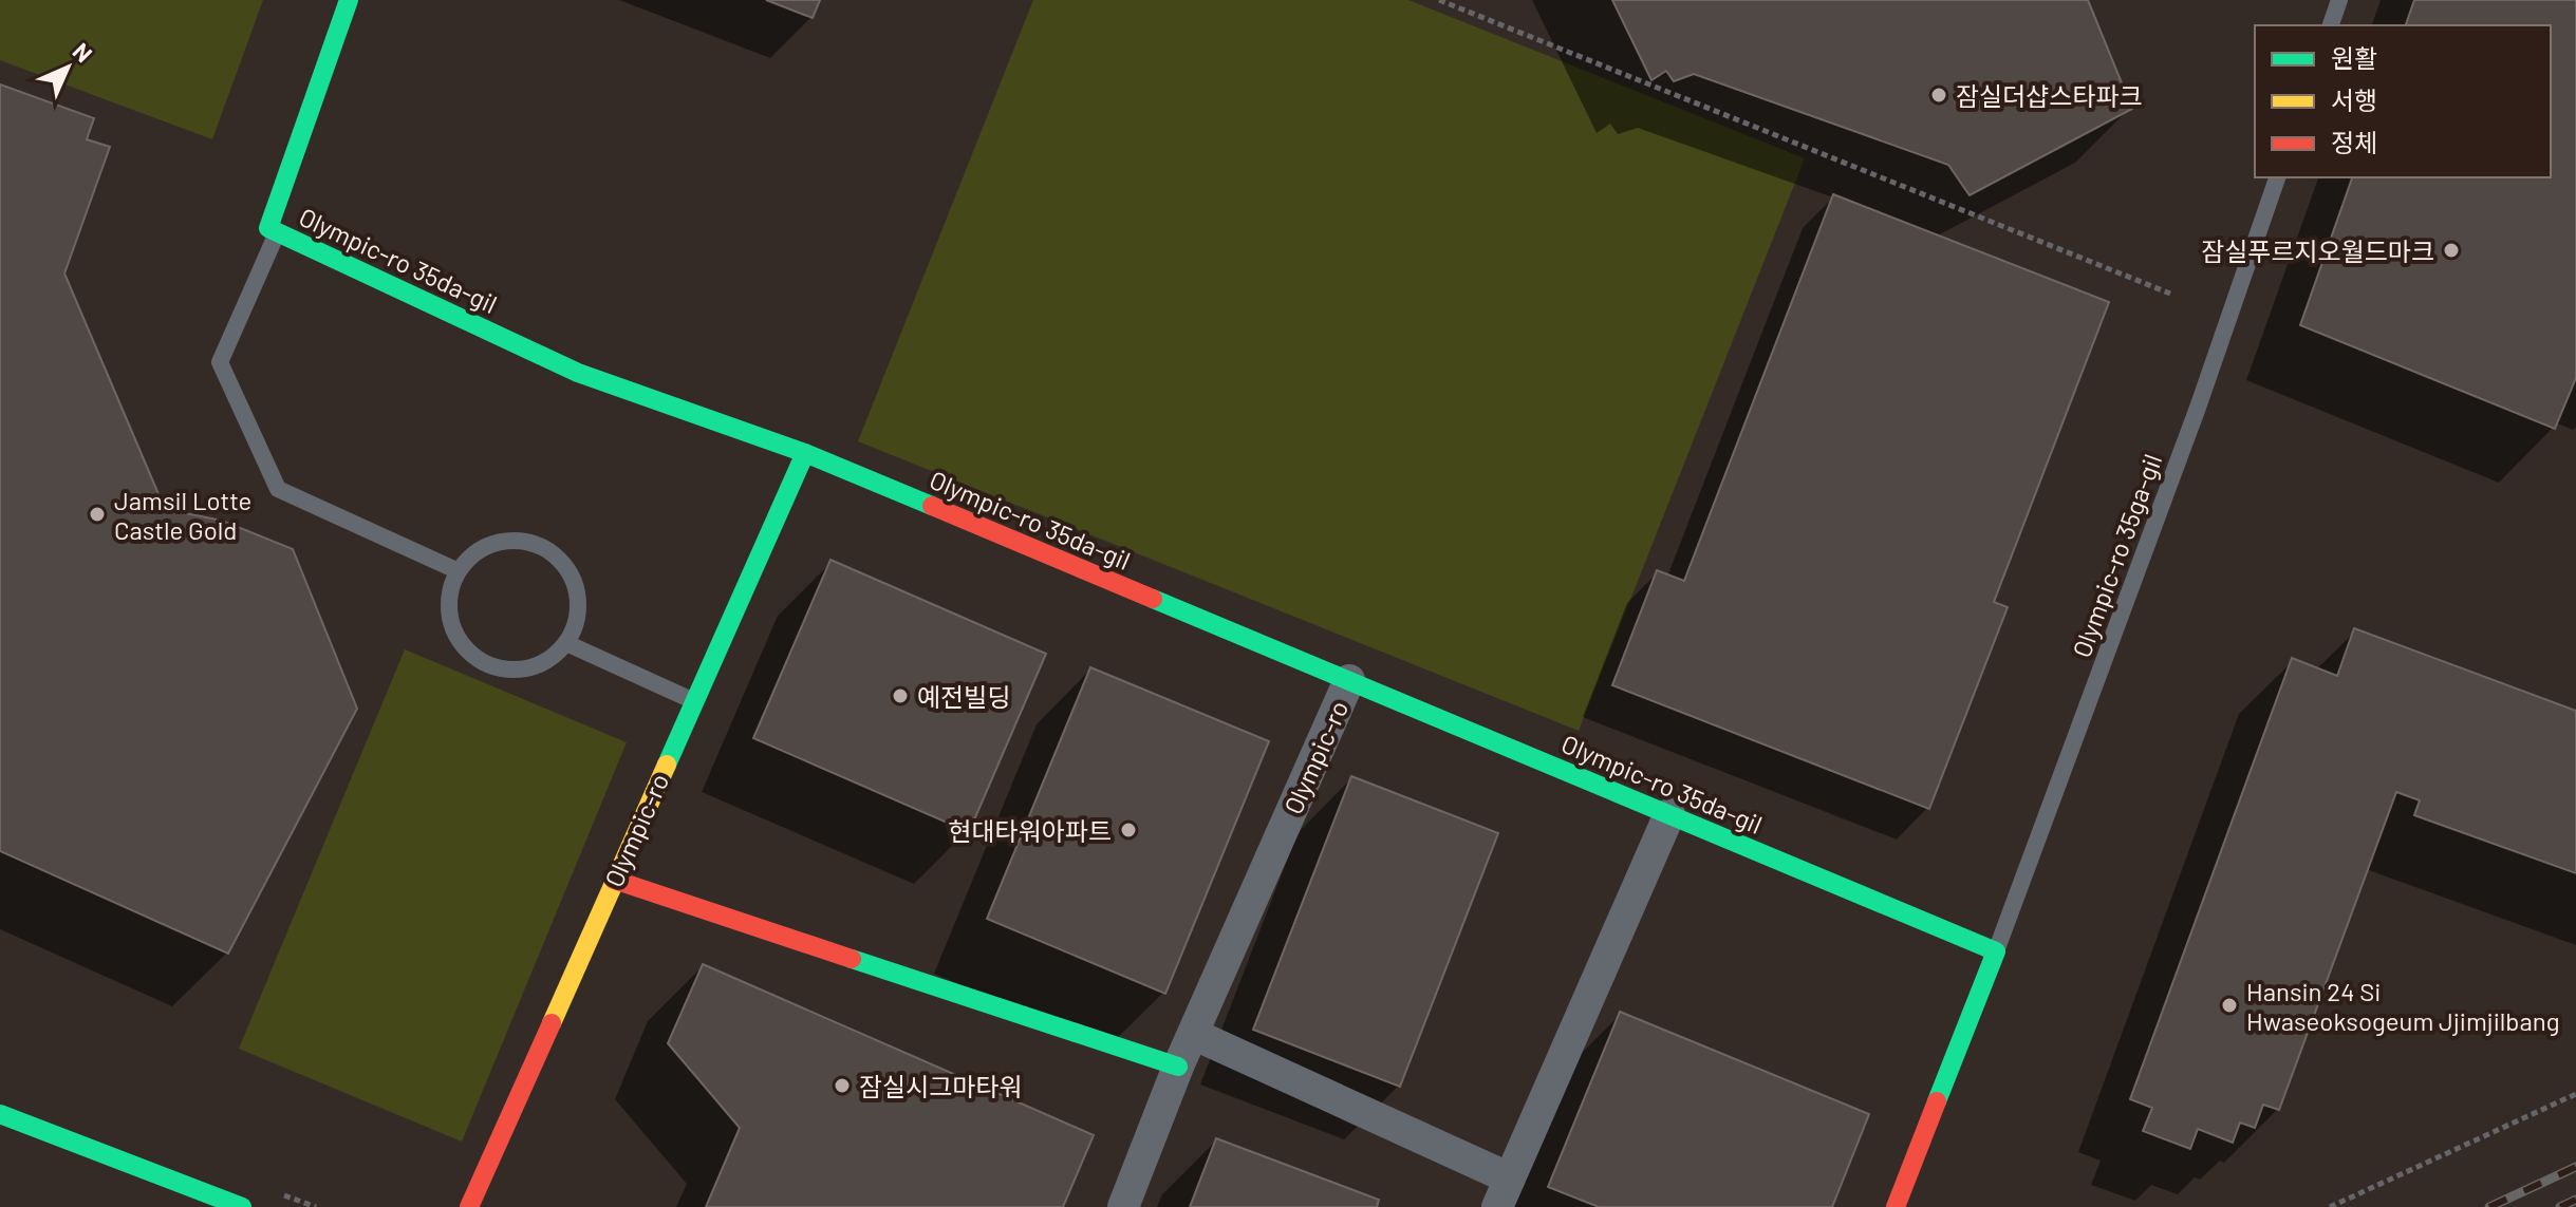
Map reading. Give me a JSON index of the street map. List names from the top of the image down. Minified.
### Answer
{"streets":{"street":["Olympic-ro 35da-gil","Olympic-ro"],"lane":["Olympic-ro 35ga-gil"]},"crossings":[["Olympic-ro 35da-gil","Olympic-ro 35ga-gil"],["Olympic-ro 35da-gil","Olympic-ro"]],"places":["잠실더샵스타파크","잠실푸르지오월드마크","Jamsil Lotte Castle Gold","예전빌딩","현대타워아파트","Hansin 24 Si Hwaseoksogeum Jjimjilbang","잠실시그마타워"],"legend":["원활","서행","정체"],"north":"top right"}
